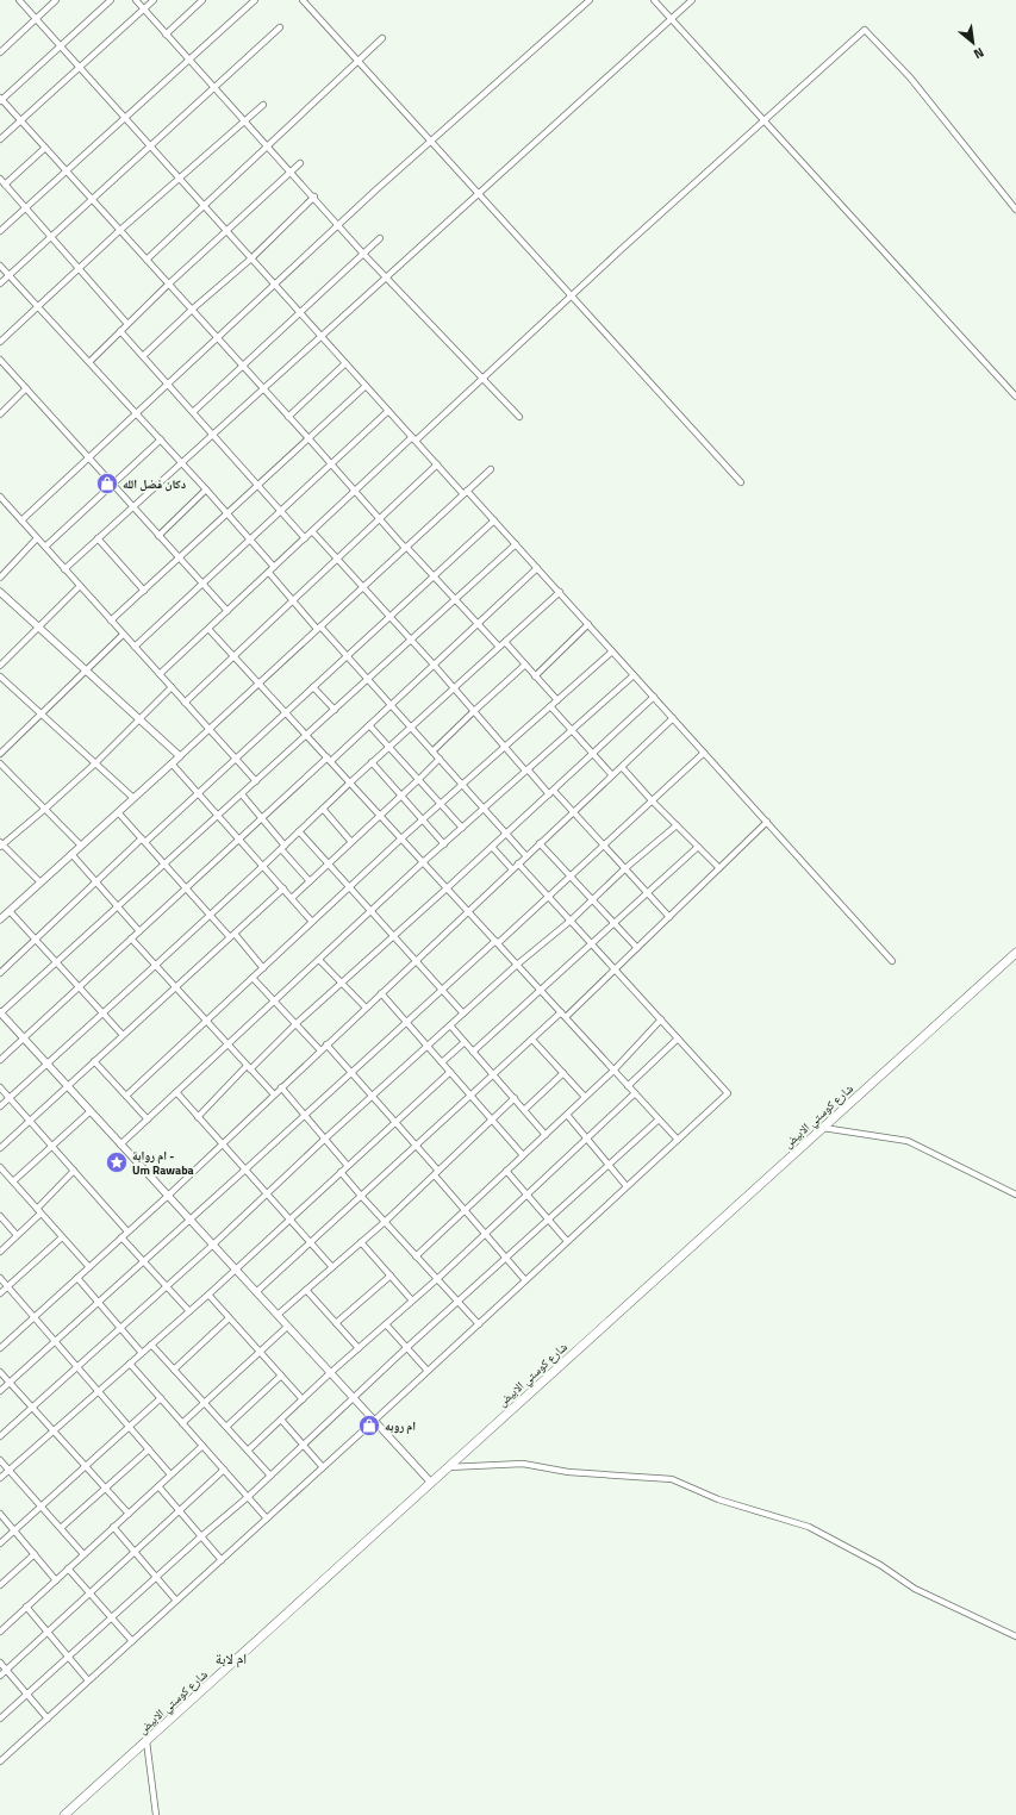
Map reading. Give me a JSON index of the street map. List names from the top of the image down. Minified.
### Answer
{"streets":{"highway":["شارع كوستي الابيض"]},"districts":["ام لابة"],"places":{"shop":["دكان فضل الله","ام روبه"],"place":["ام روابة - Um Rawaba"]},"north":"bottom right"}
